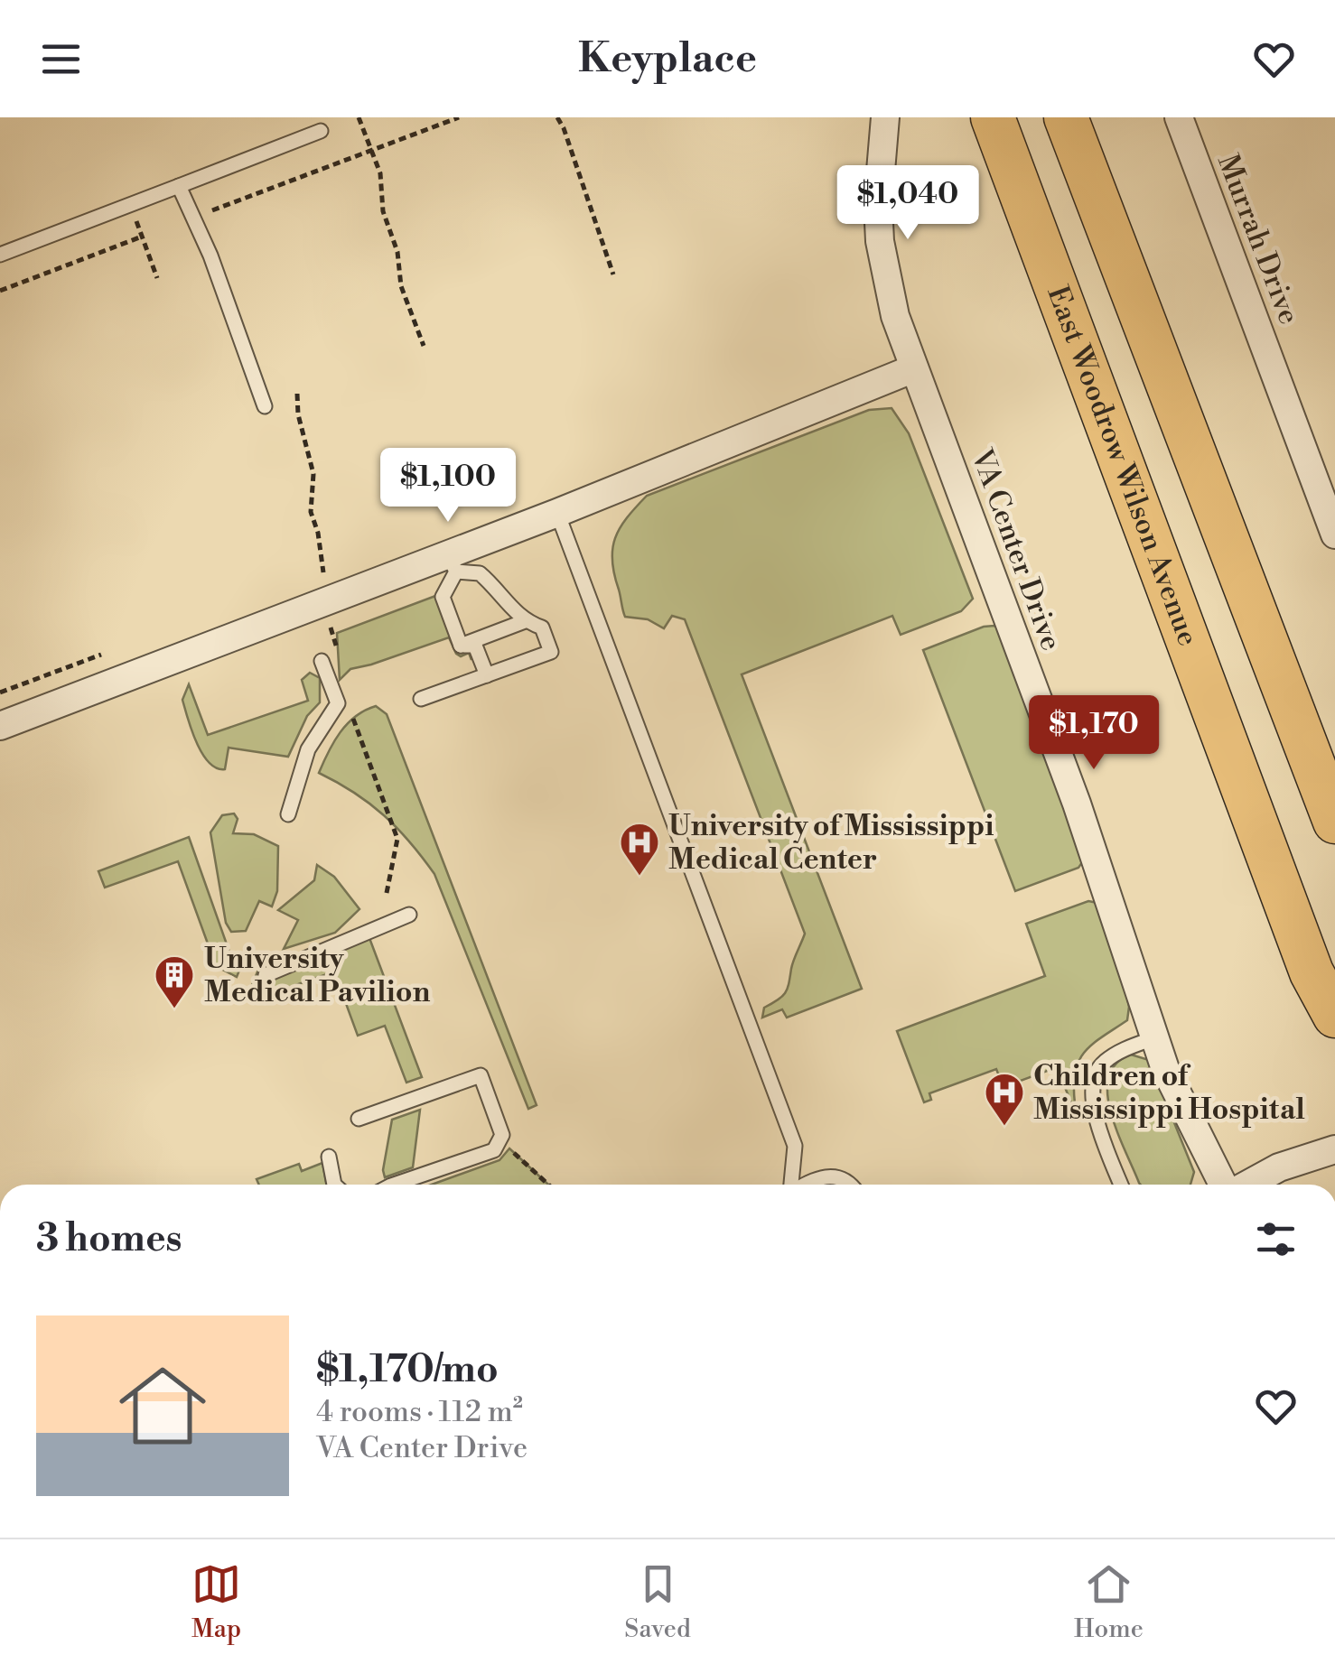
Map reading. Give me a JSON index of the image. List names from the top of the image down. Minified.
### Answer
{"streets":{"main road":["East Woodrow Wilson Avenue"],"street":["Murrah Drive","VA Center Drive"]},"places":{"hospital":["University of Mississippi Medical Center","Children of Mississippi Hospital"],"building":["University Medical Pavilion"]},"page":{"header":"Keyplace","price":["$1,040","$1,100","$1,170"],"heading":"3 homes","list":[{"name":"$1,170/mo","note":"4 rooms · 112 m² · VA Center Drive"}],"tabs":["Map","Saved","Home"]}}
